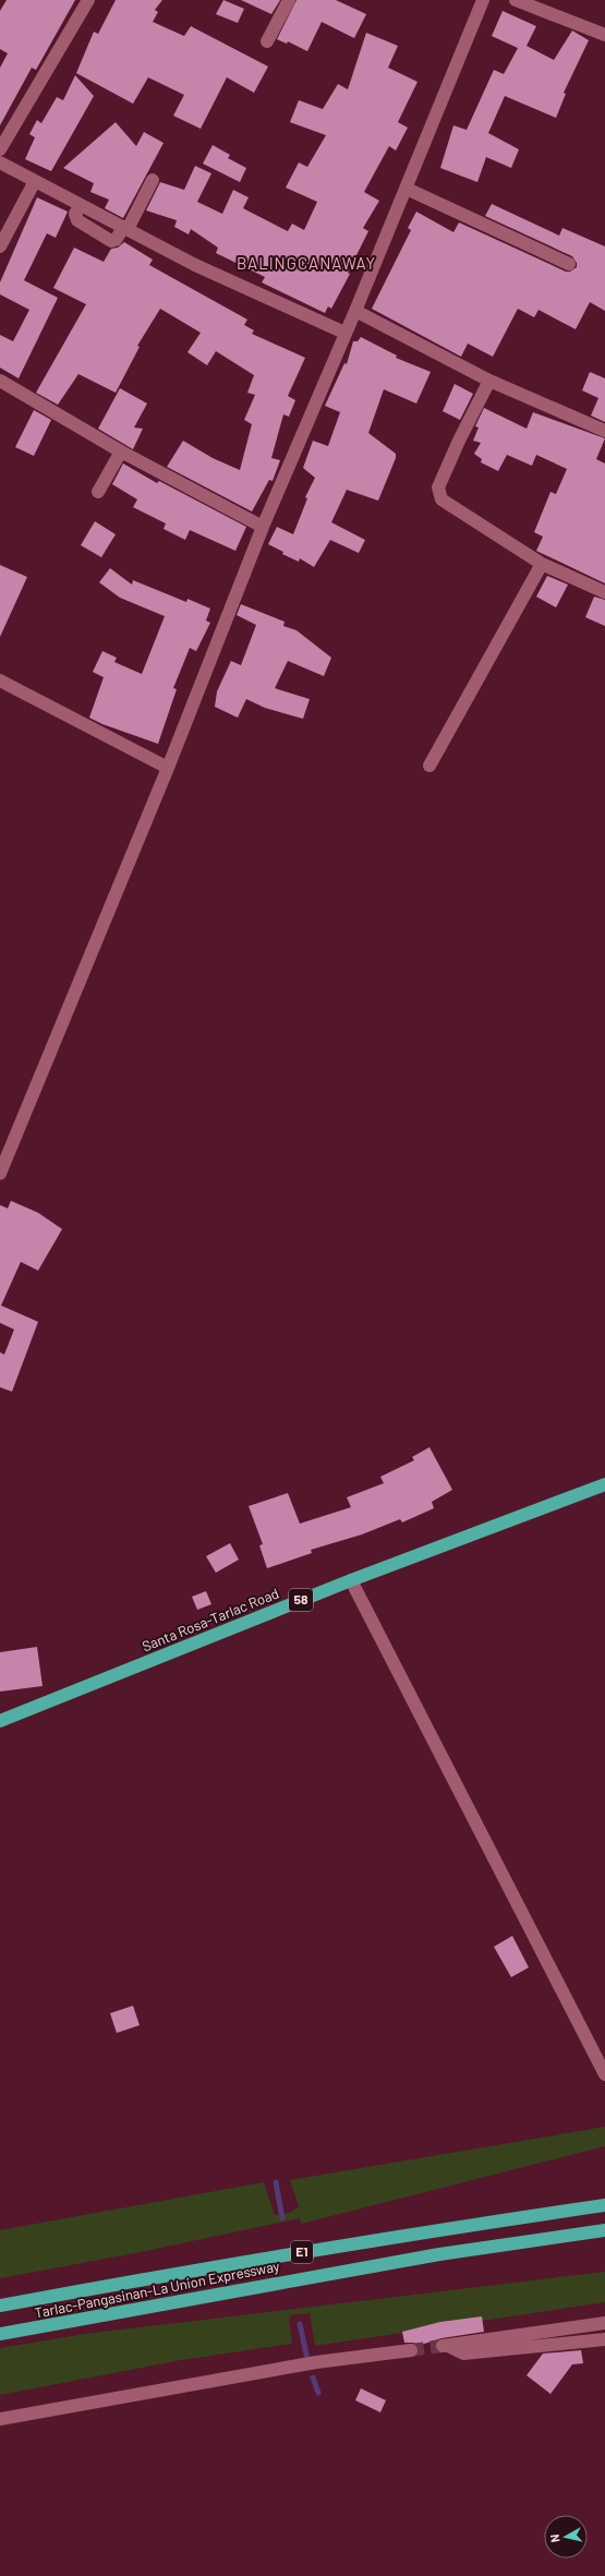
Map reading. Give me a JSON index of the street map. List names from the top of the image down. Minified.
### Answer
{"streets":{"highway":["58","Santa Rosa-Tarlac Road","E1","Tarlac-Pangasinan-La Union Expressway"]},"districts":["BALINGCANAWAY"],"north":"left"}
